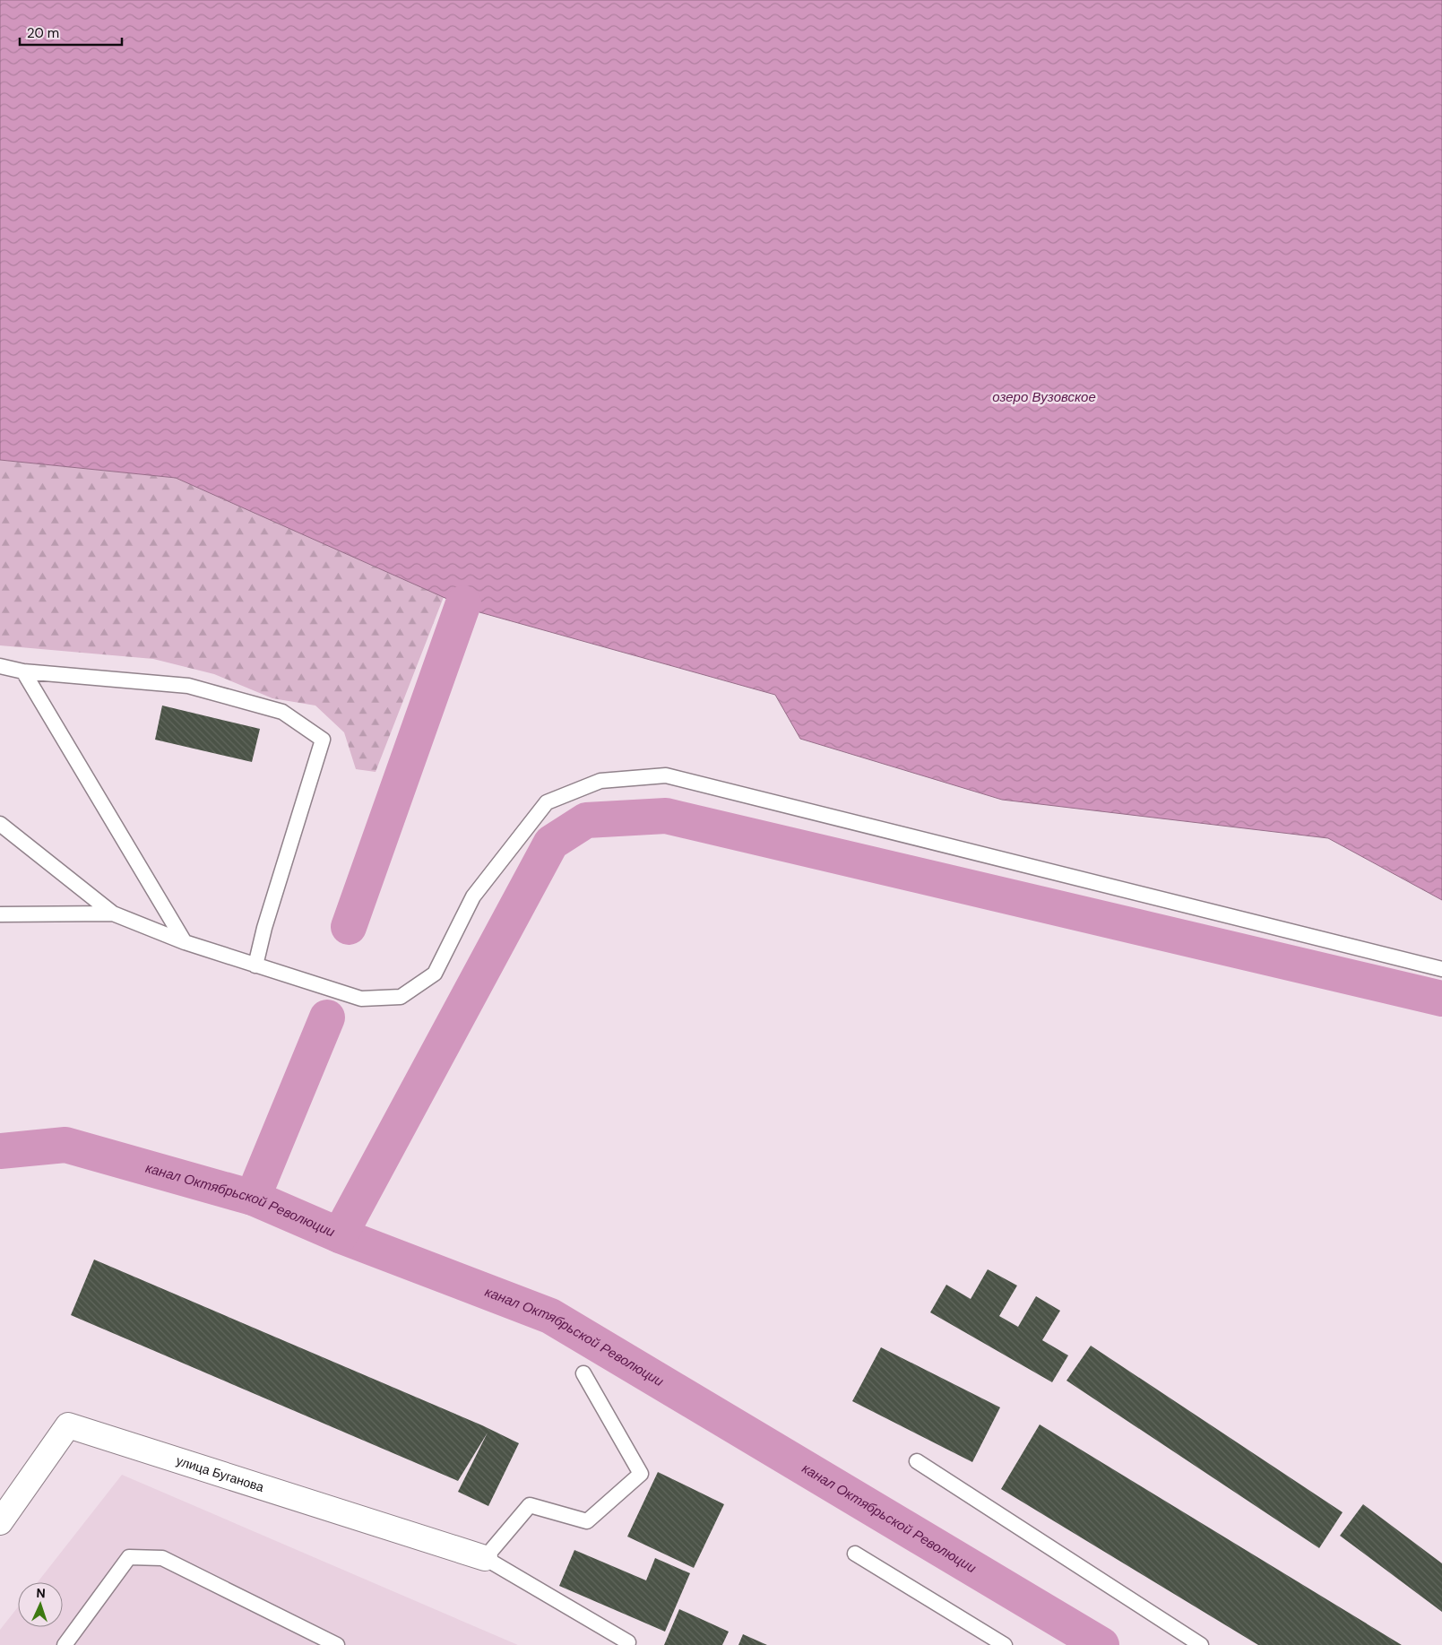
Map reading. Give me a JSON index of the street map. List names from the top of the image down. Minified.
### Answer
{"streets":{"street":["улица Буганова"]},"water":["озеро Вузовское","канал Октябрьской Революции"],"scale_bar":"20 m","north":"top"}
